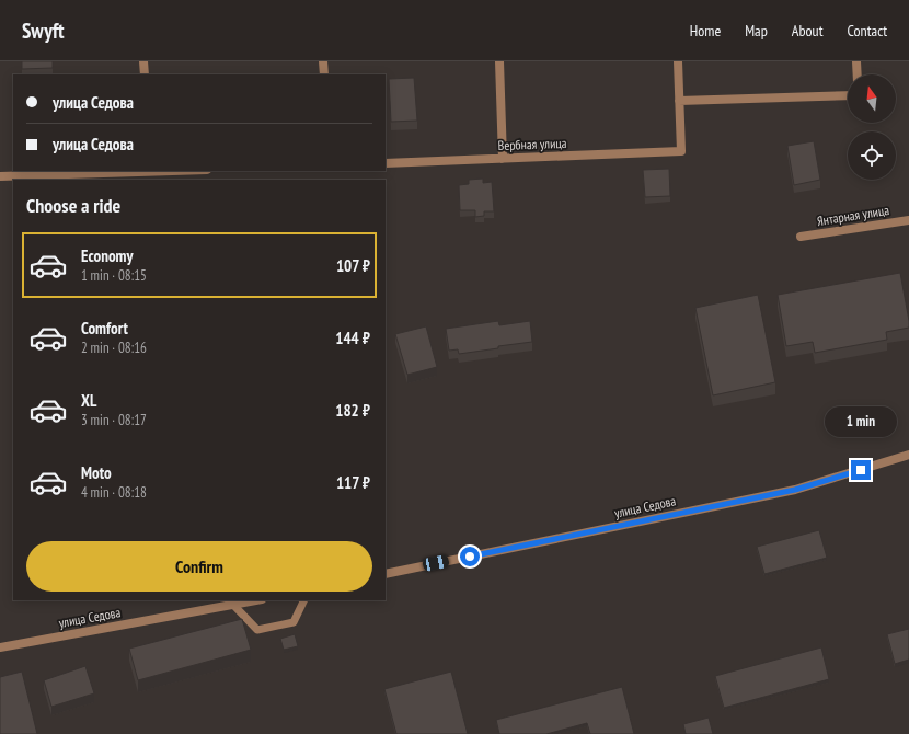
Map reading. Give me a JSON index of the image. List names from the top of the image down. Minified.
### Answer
{"streets":{"street":["Вербная улица","Янтарная улица","улица Седова"]},"north":"top","page":{"header":"Swyft","nav":["Home","Map","About","Contact"],"banner":["улица Седова","улица Седова"],"heading":"Choose a ride","list":[{"name":"Economy","note":"1 min · 08:15","value":"107 ₽"},{"name":"Comfort","note":"2 min · 08:16","value":"144 ₽"},{"name":"XL","note":"3 min · 08:17","value":"182 ₽"},{"name":"Moto","note":"4 min · 08:18","value":"117 ₽"}],"bubble":"1 min","buttons":"Confirm"}}
